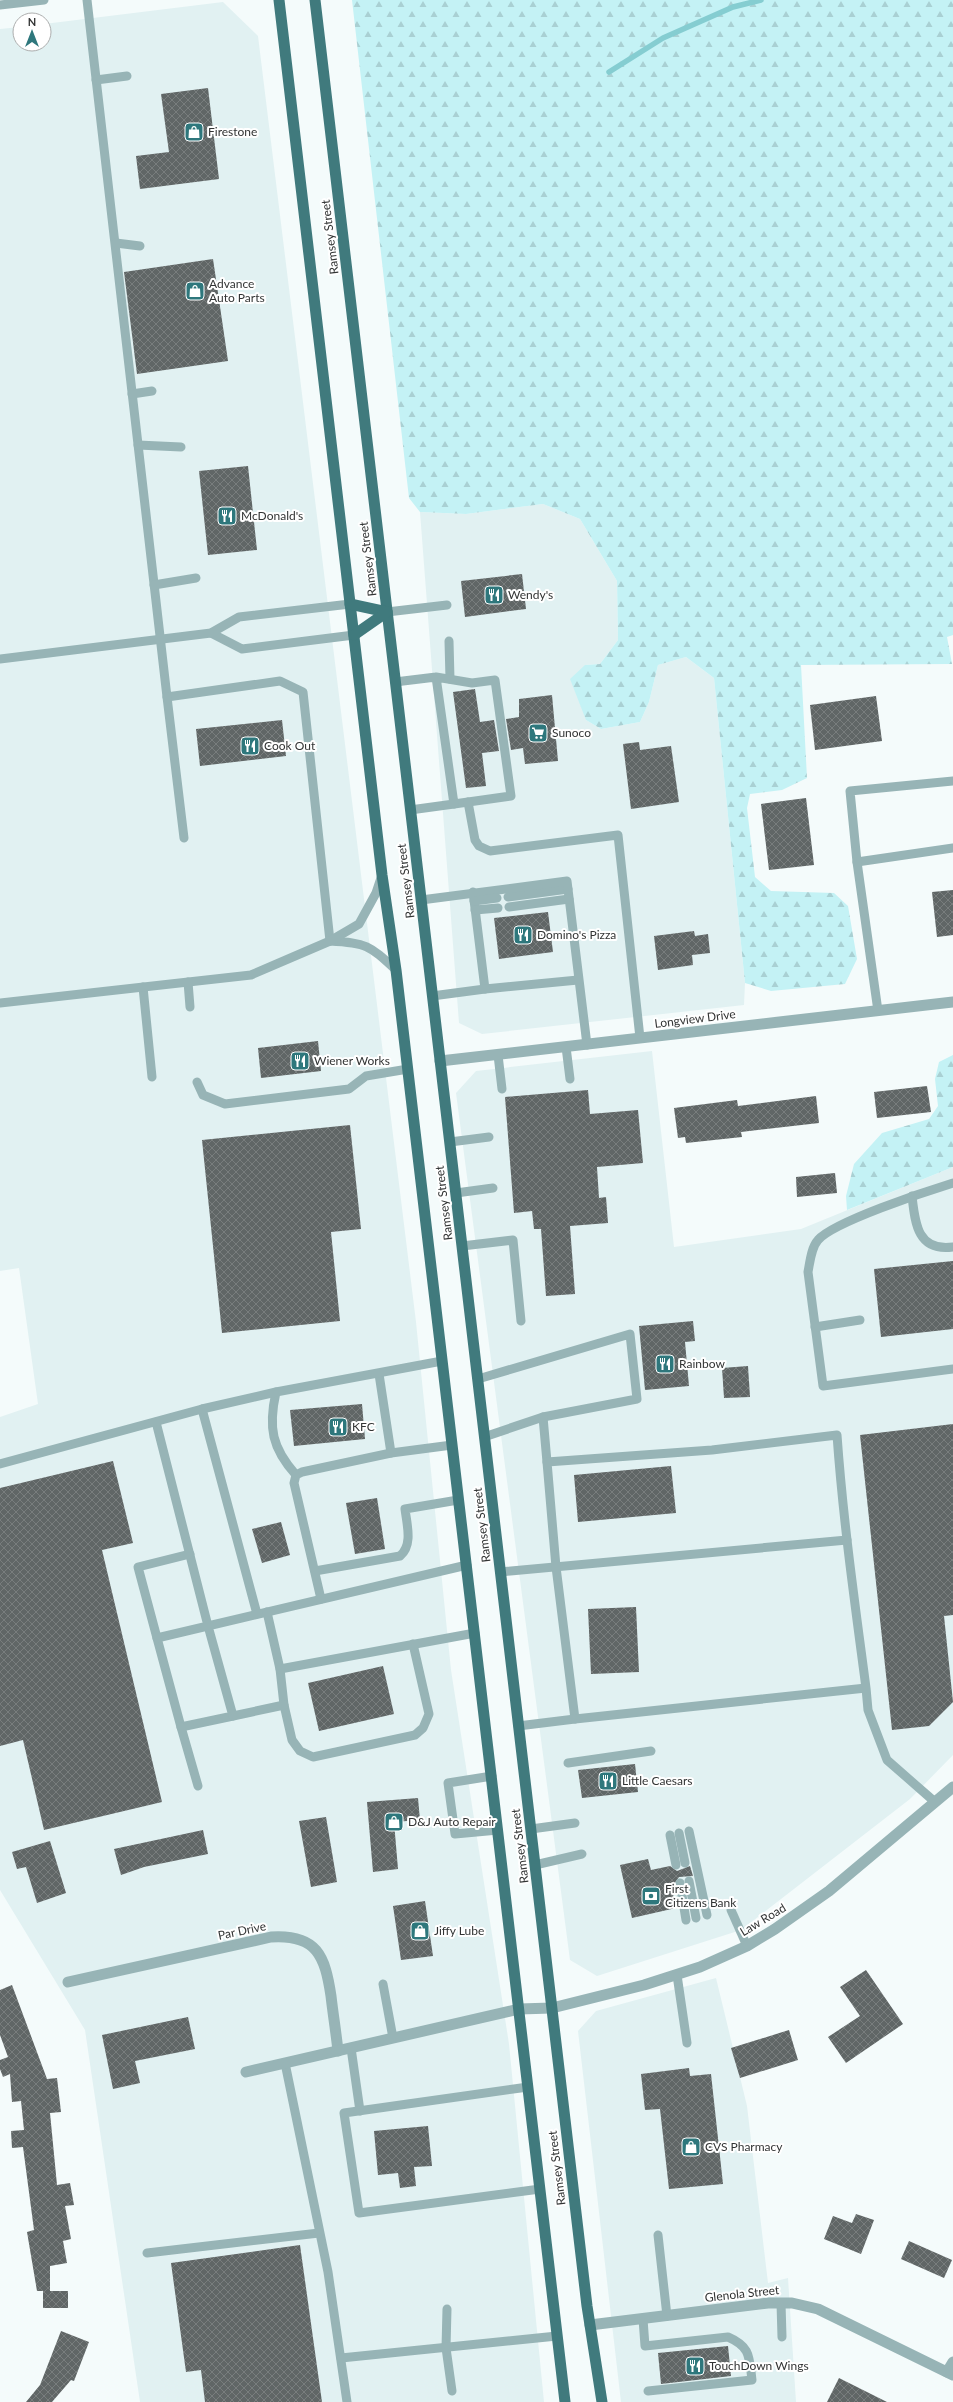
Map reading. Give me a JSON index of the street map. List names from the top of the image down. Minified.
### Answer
{"streets":{"main road":["Ramsey Street"],"street":["Longview Drive","Law Road","Par Drive","Glenola Street"]},"crossings":[["Ramsey Street","Longview Drive"],["Ramsey Street","Law Road"],["Ramsey Street","Glenola Street"]],"places":{"shop":["Firestone","Advance Auto Parts","D&J Auto Repair","Jiffy Lube","CVS Pharmacy"],"restaurant":["McDonald's","Wendy's","Cook Out","Domino's Pizza","Wiener Works","Rainbow","KFC","Little Caesars","TouchDown Wings"],"supermarket":["Sunoco"],"bank":["First Citizens Bank"]},"north":"top"}
